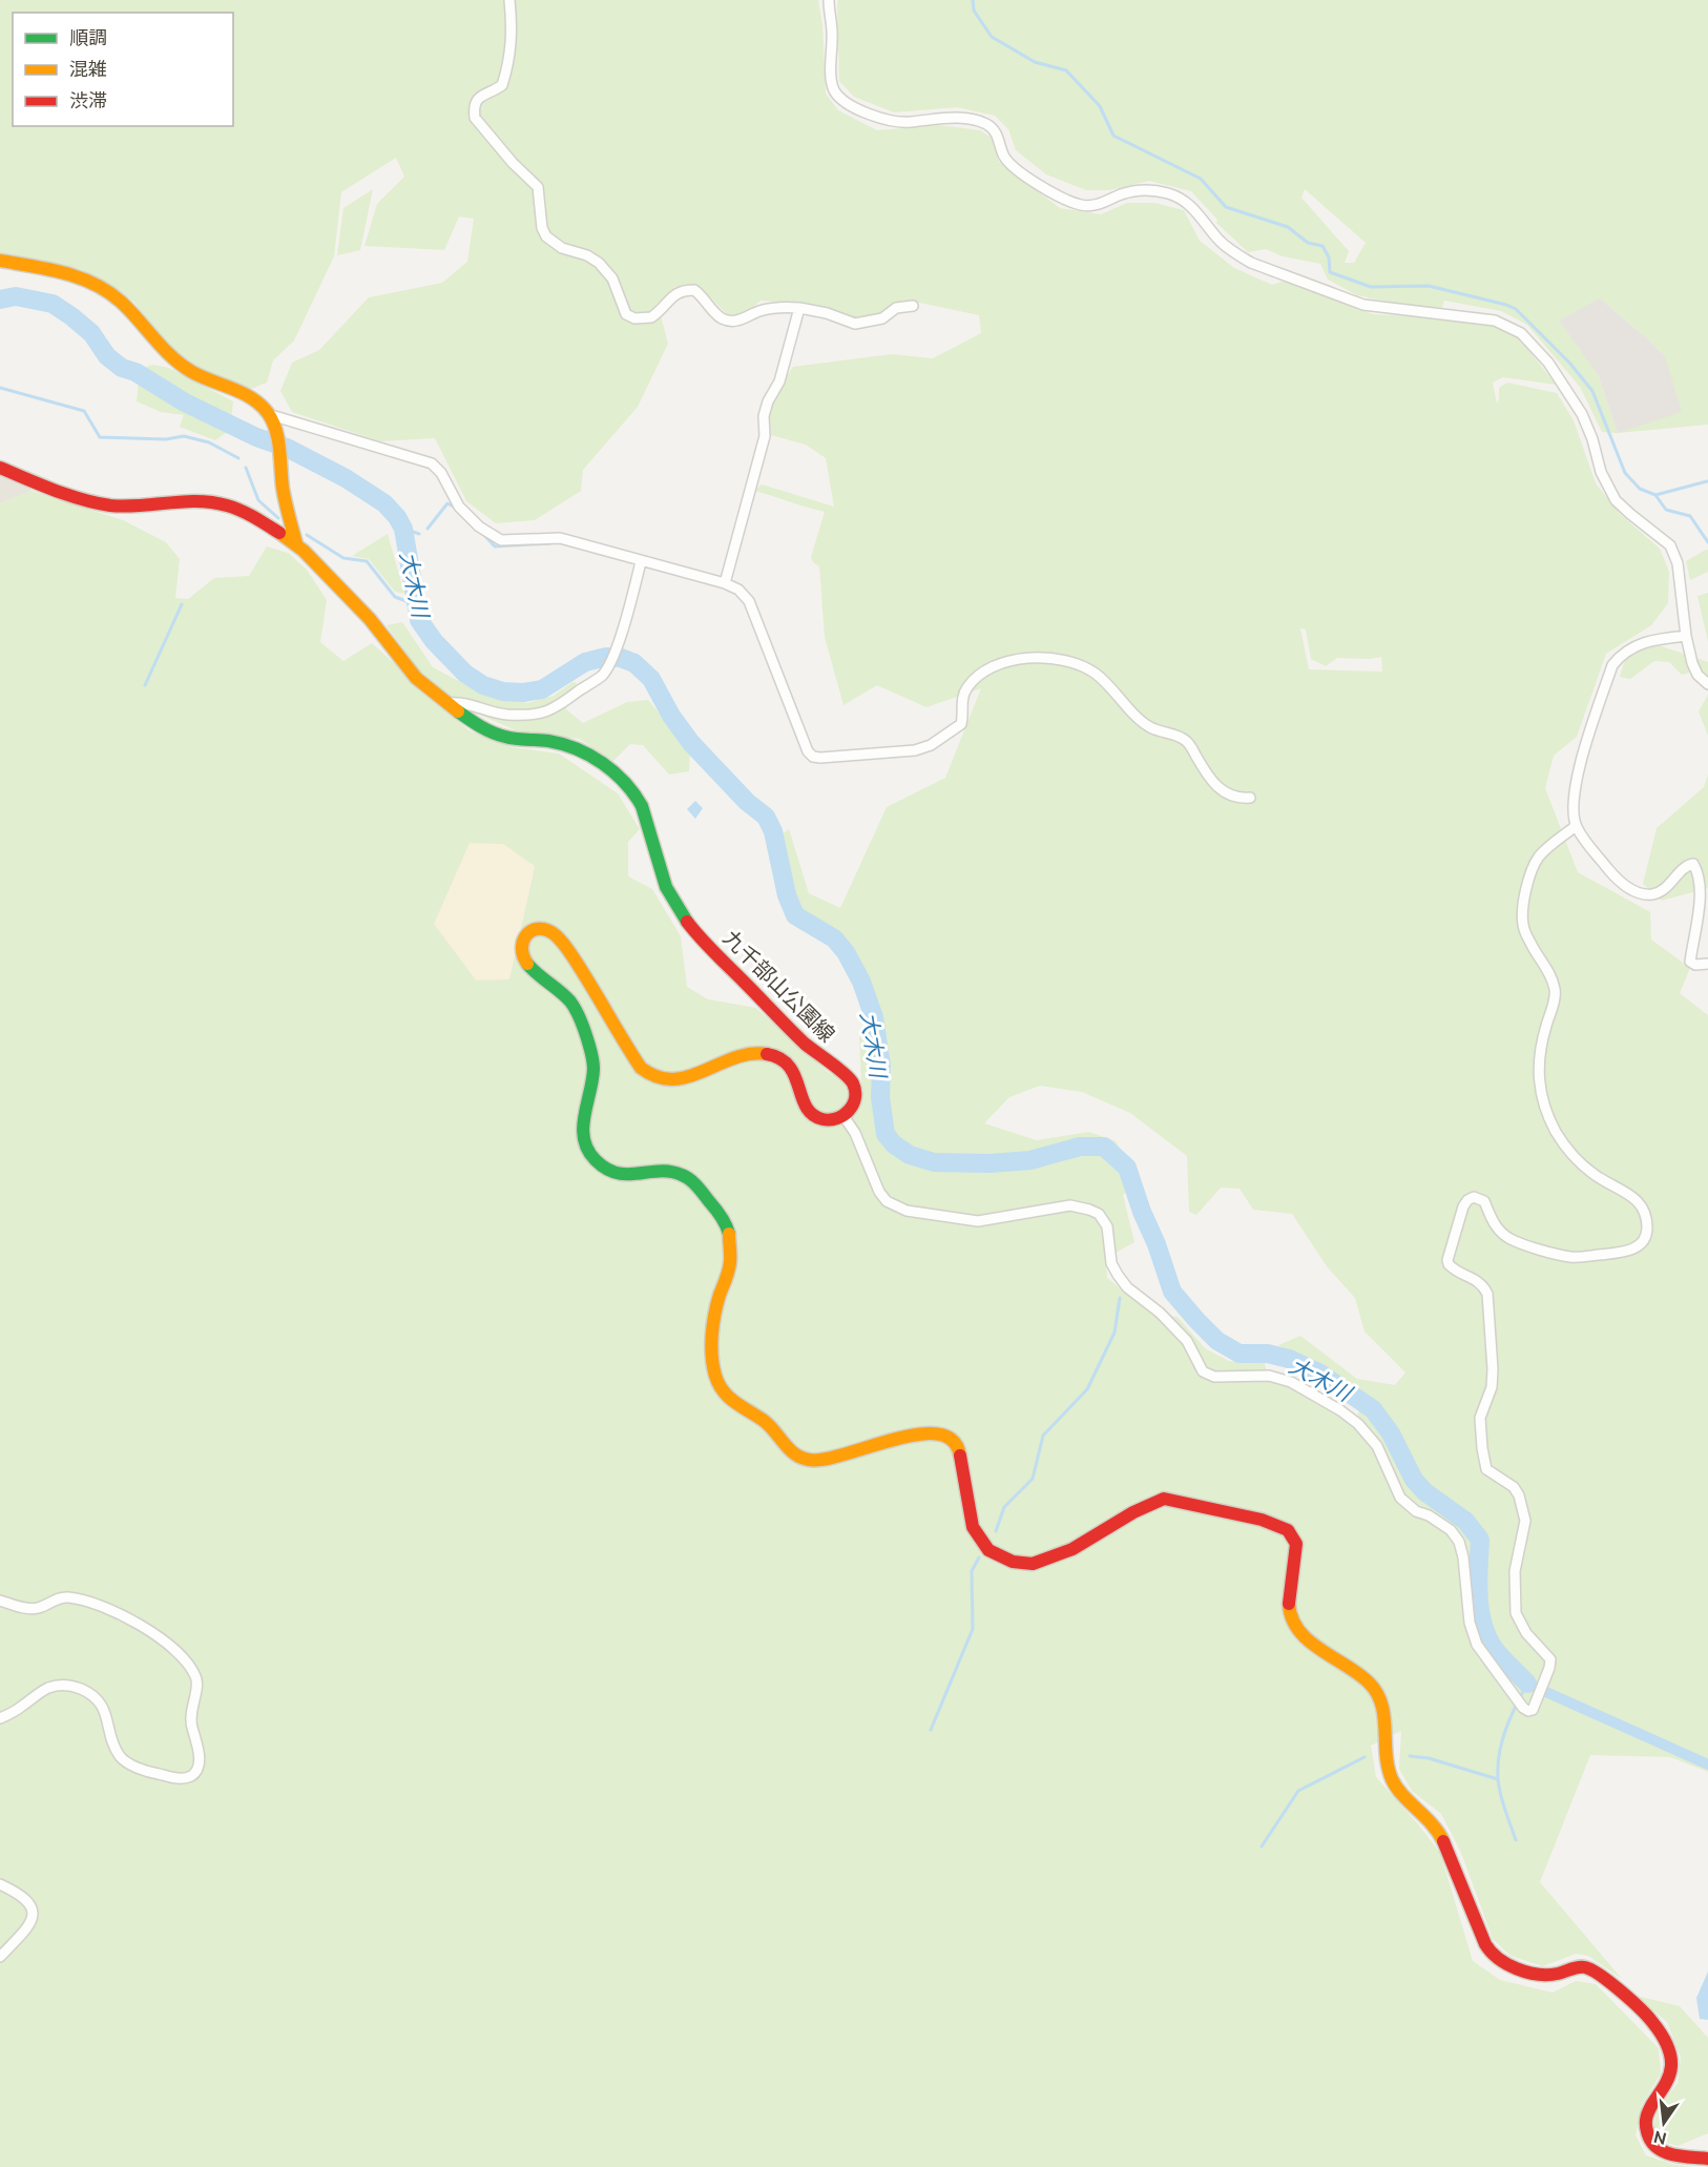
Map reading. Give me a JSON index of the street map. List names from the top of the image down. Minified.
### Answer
{"streets":{"main road":["九千部山公園線"]},"water":["大木川"],"legend":["順調","混雑","渋滞"],"north":"bottom"}
